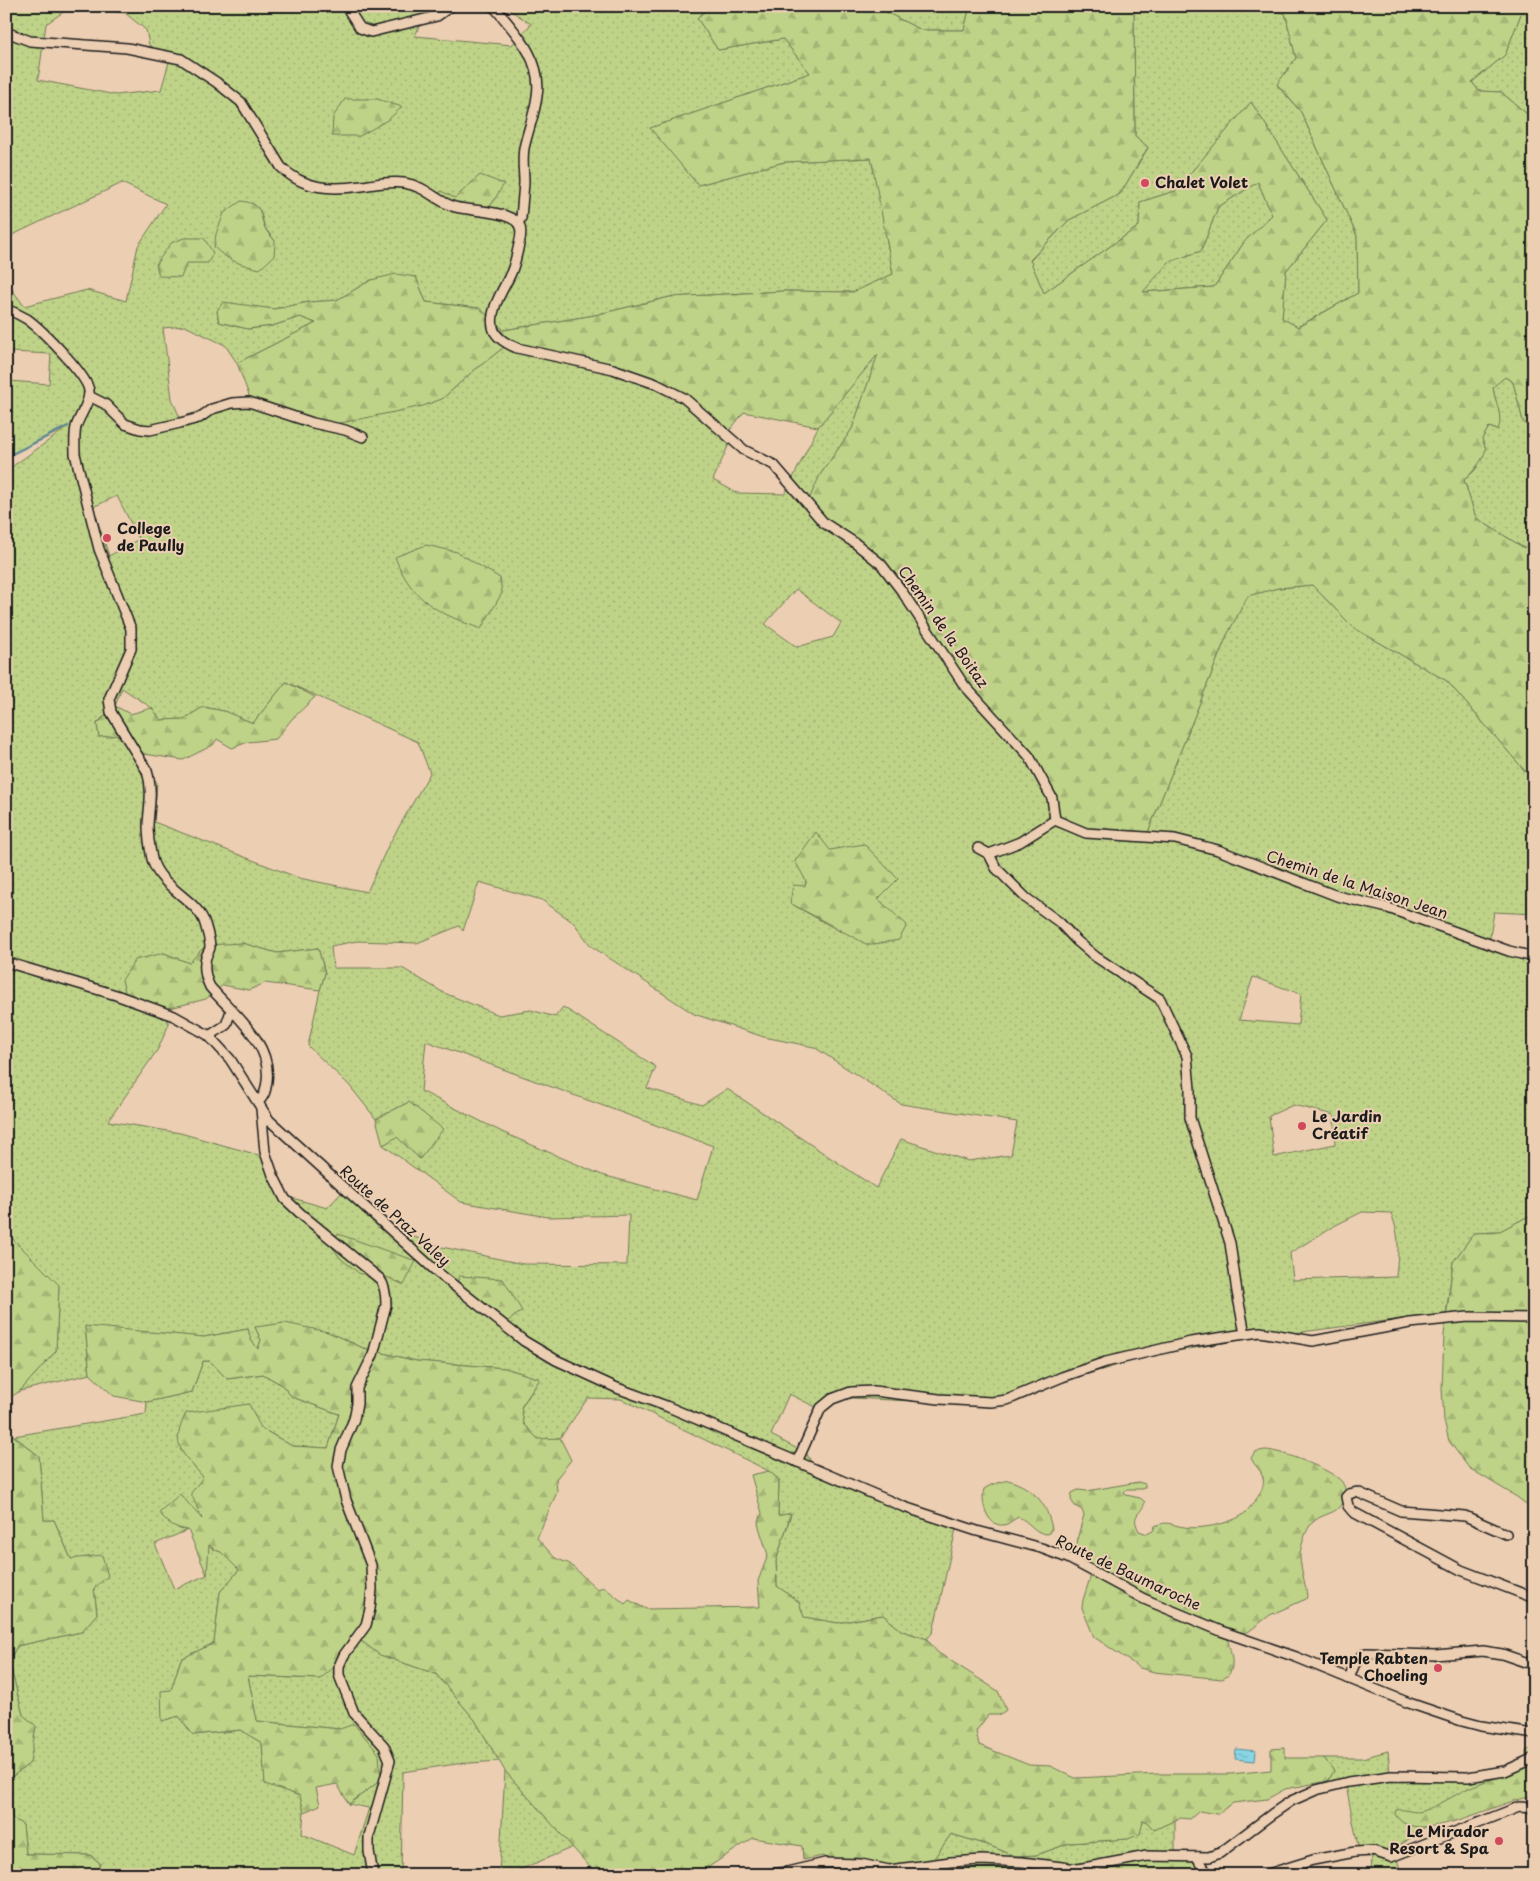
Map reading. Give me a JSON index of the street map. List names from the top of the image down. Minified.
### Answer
{"streets":{"street":["Chemin de la Boitaz","Chemin de la Maison Jean","Route de Praz Valey","Route de Baumaroche"]},"crossings":[["Chemin de la Boitaz","Chemin de la Maison Jean"],["Route de Praz Valey","Route de Baumaroche"]],"places":["Chalet Volet","College de Paully","Le Jardin Créatif","Temple Rabten Choeling","Le Mirador Resort & Spa"]}
